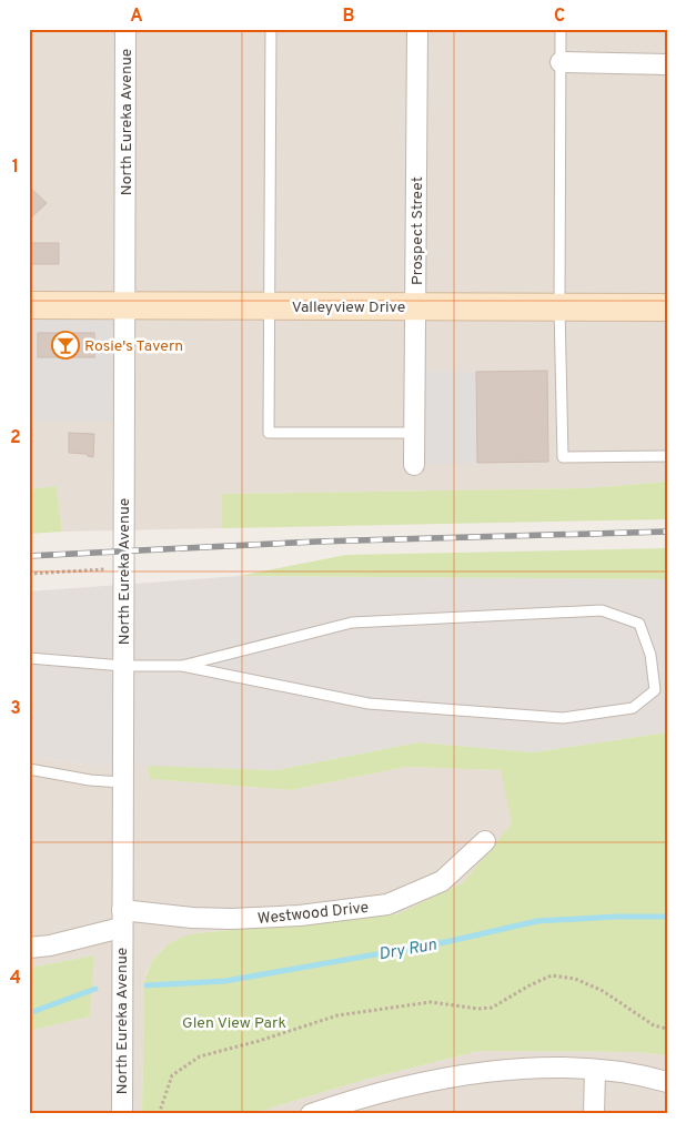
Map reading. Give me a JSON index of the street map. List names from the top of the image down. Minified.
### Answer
{"streets":{"street":["North Eureka Avenue","Prospect Street","Valleyview Drive","Westwood Drive"]},"crossings":[["North Eureka Avenue","Valleyview Drive"],["North Eureka Avenue","Westwood Drive"],["Prospect Street","Valleyview Drive"]],"water":["Dry Run"],"parks":["Glen View Park"],"places":{"bar":["Rosie's Tavern"]},"grid":{"columns":["A","B","C"],"rows":["1","2","3","4"]}}
